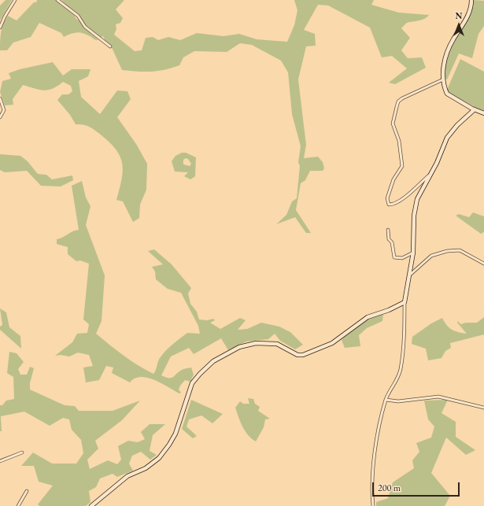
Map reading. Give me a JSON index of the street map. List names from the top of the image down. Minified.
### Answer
{"scale_bar":"200 m","north":"top"}
